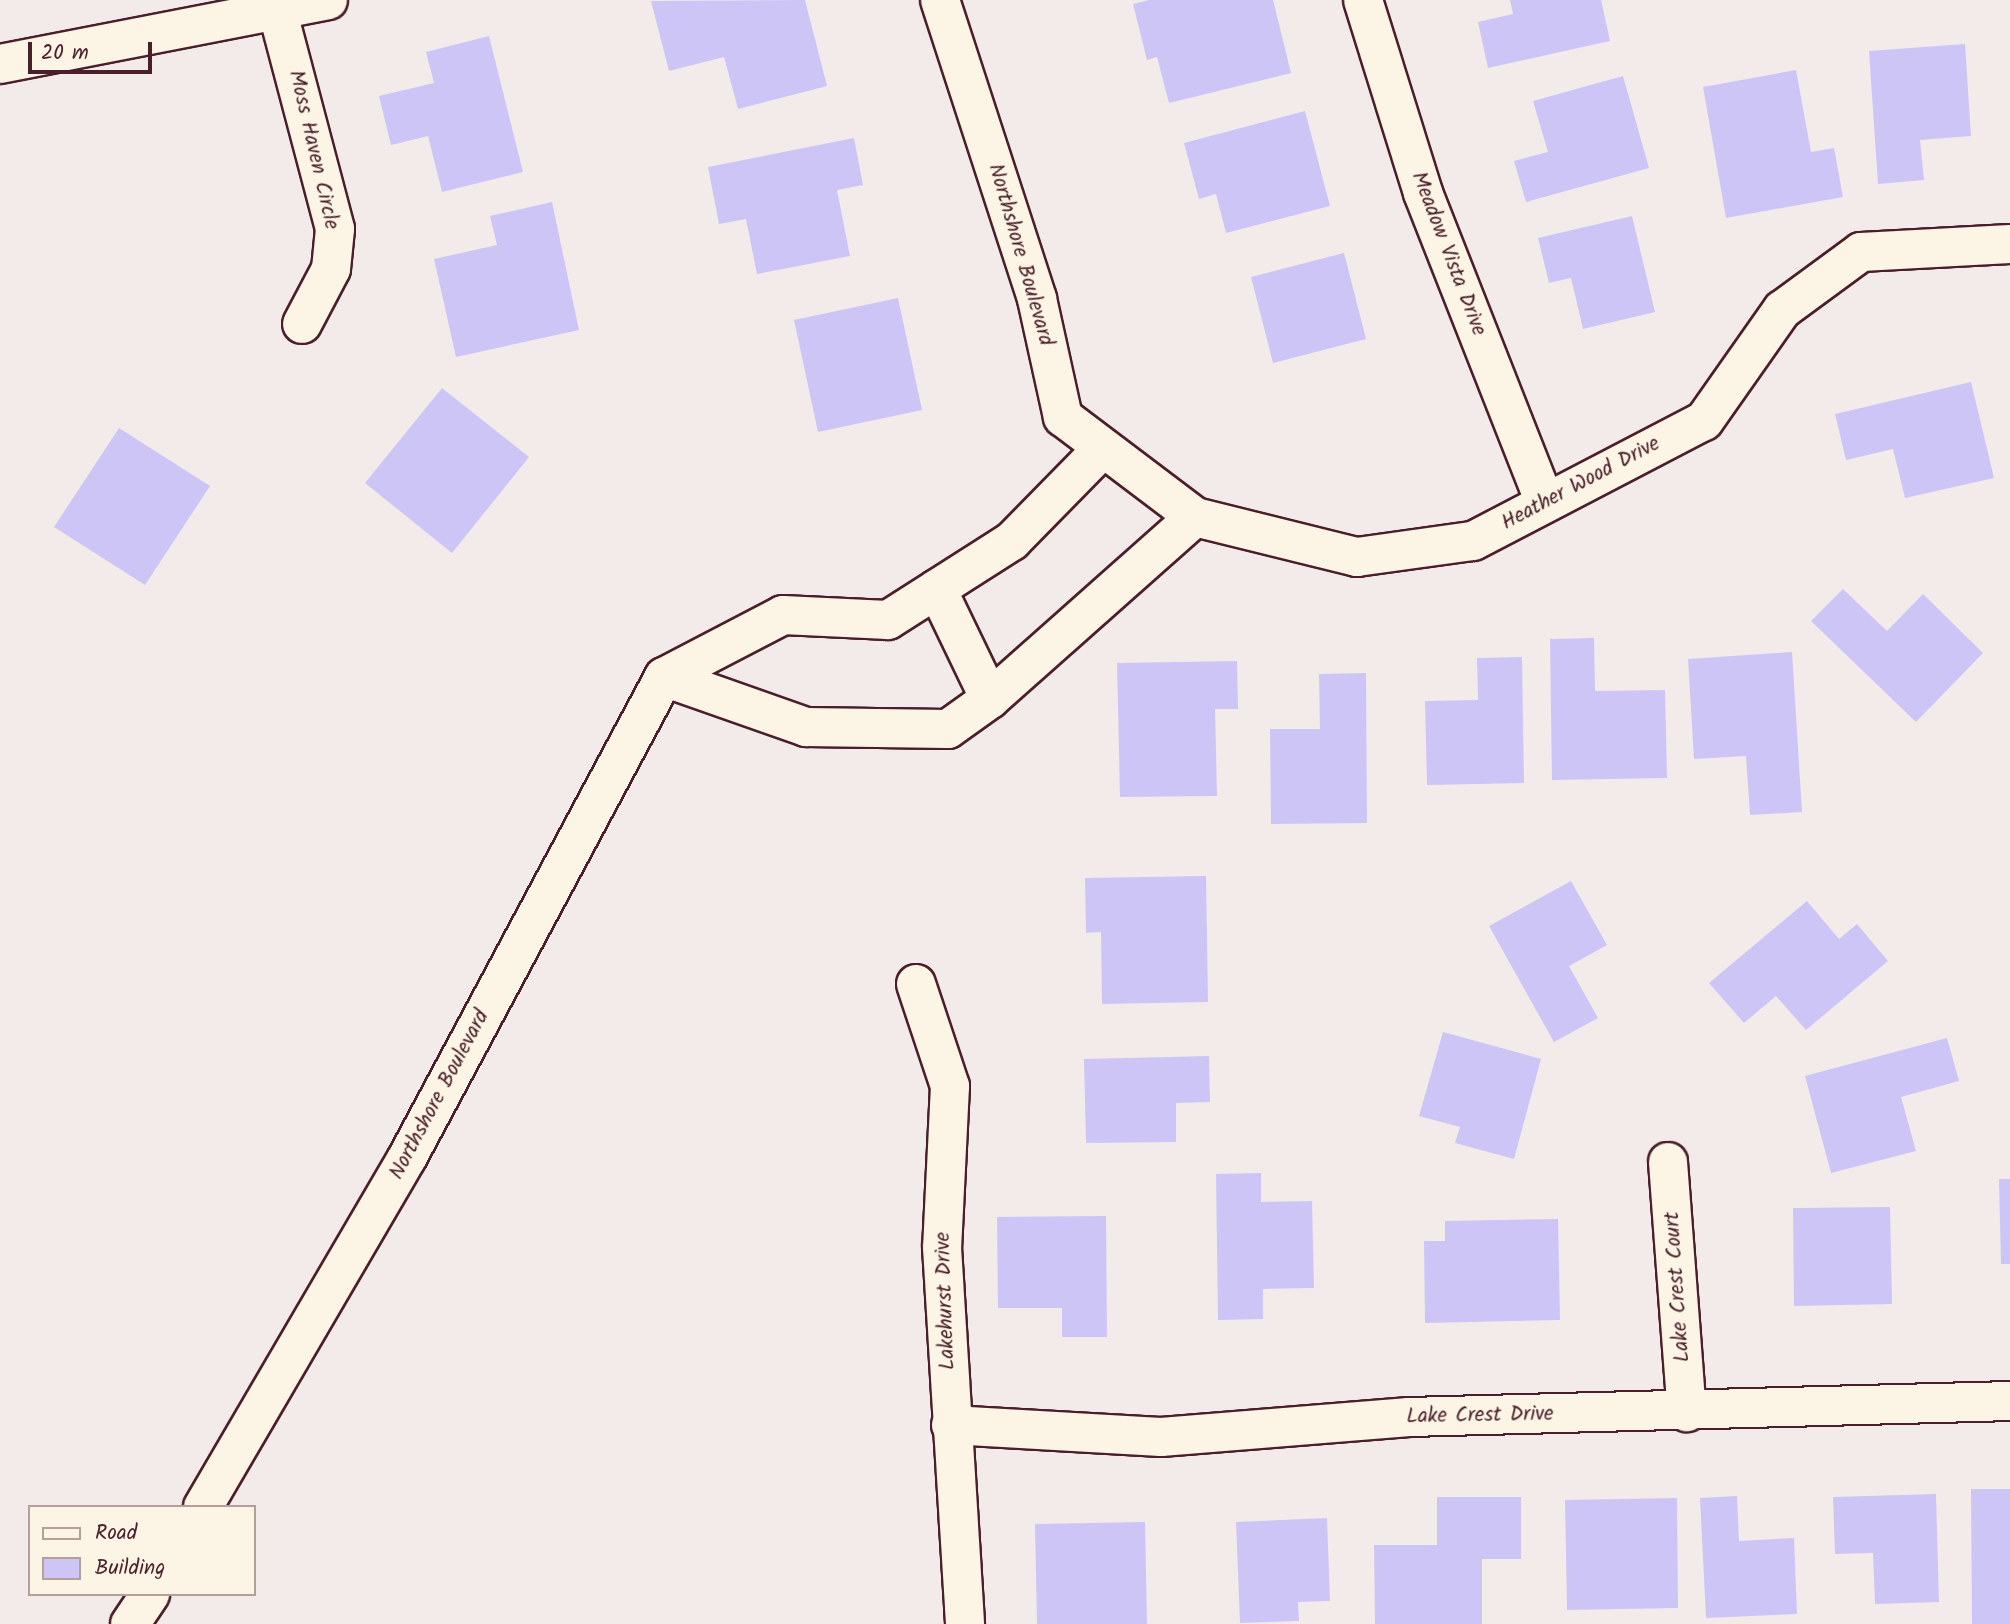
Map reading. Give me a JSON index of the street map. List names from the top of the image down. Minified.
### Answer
{"streets":{"street":["Moss Haven Circle","Meadow Vista Drive","Northshore Boulevard","Heather Wood Drive","Lake Crest Court","Lakehurst Drive","Lake Crest Drive"]},"crossings":[["Meadow Vista Drive","Heather Wood Drive"],["Northshore Boulevard","Heather Wood Drive"],["Lake Crest Court","Lake Crest Drive"],["Lakehurst Drive","Lake Crest Drive"]],"legend":["Road","Building"],"scale_bar":"20 m"}
